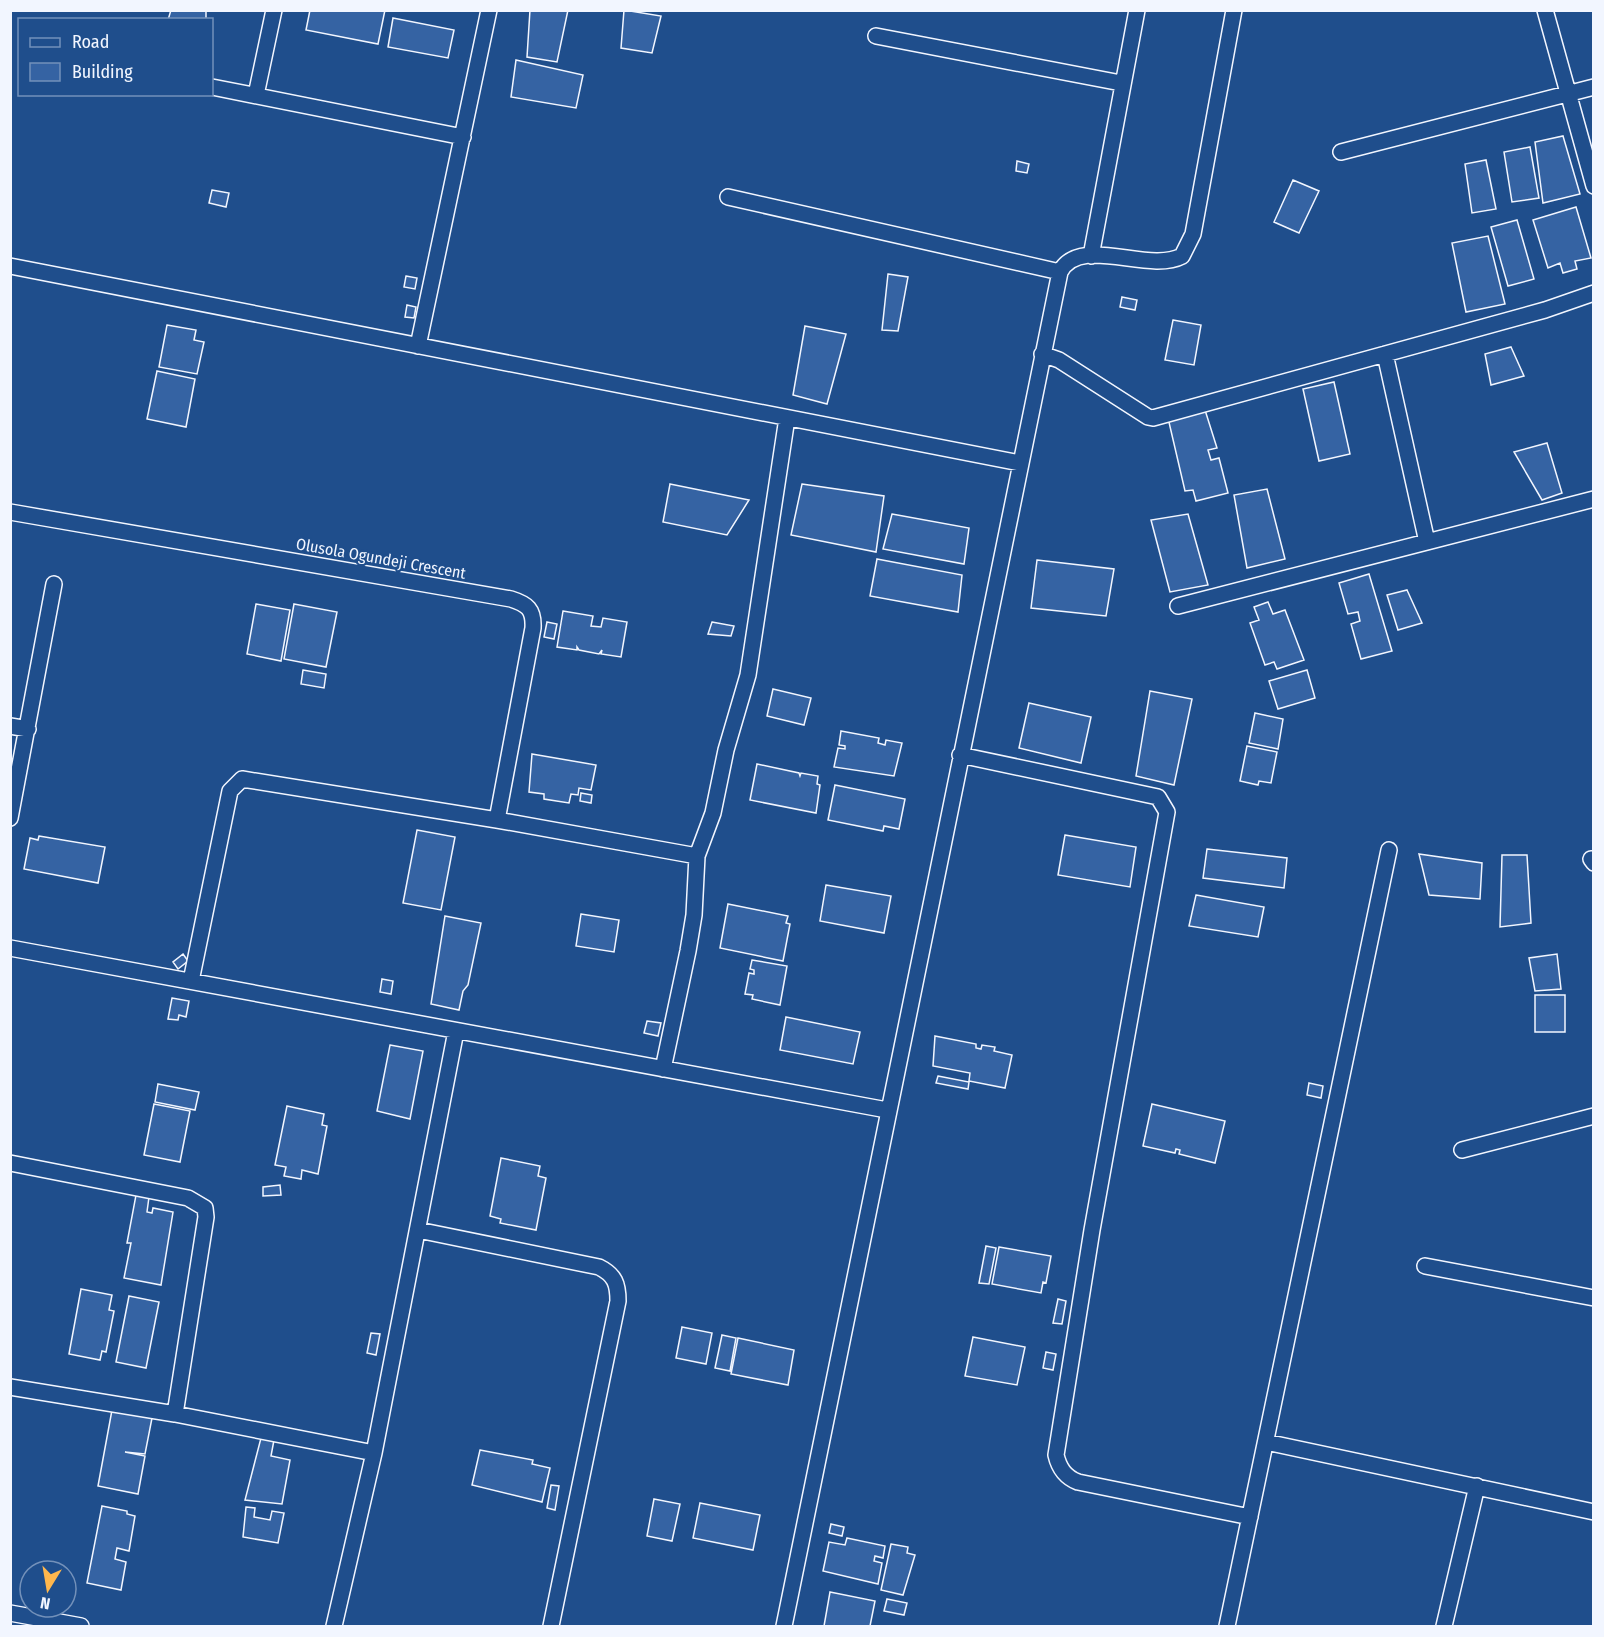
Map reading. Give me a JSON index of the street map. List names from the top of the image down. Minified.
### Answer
{"streets":{"street":["Olusola Ogundeji Crescent"]},"legend":["Road","Building"],"north":"bottom"}
